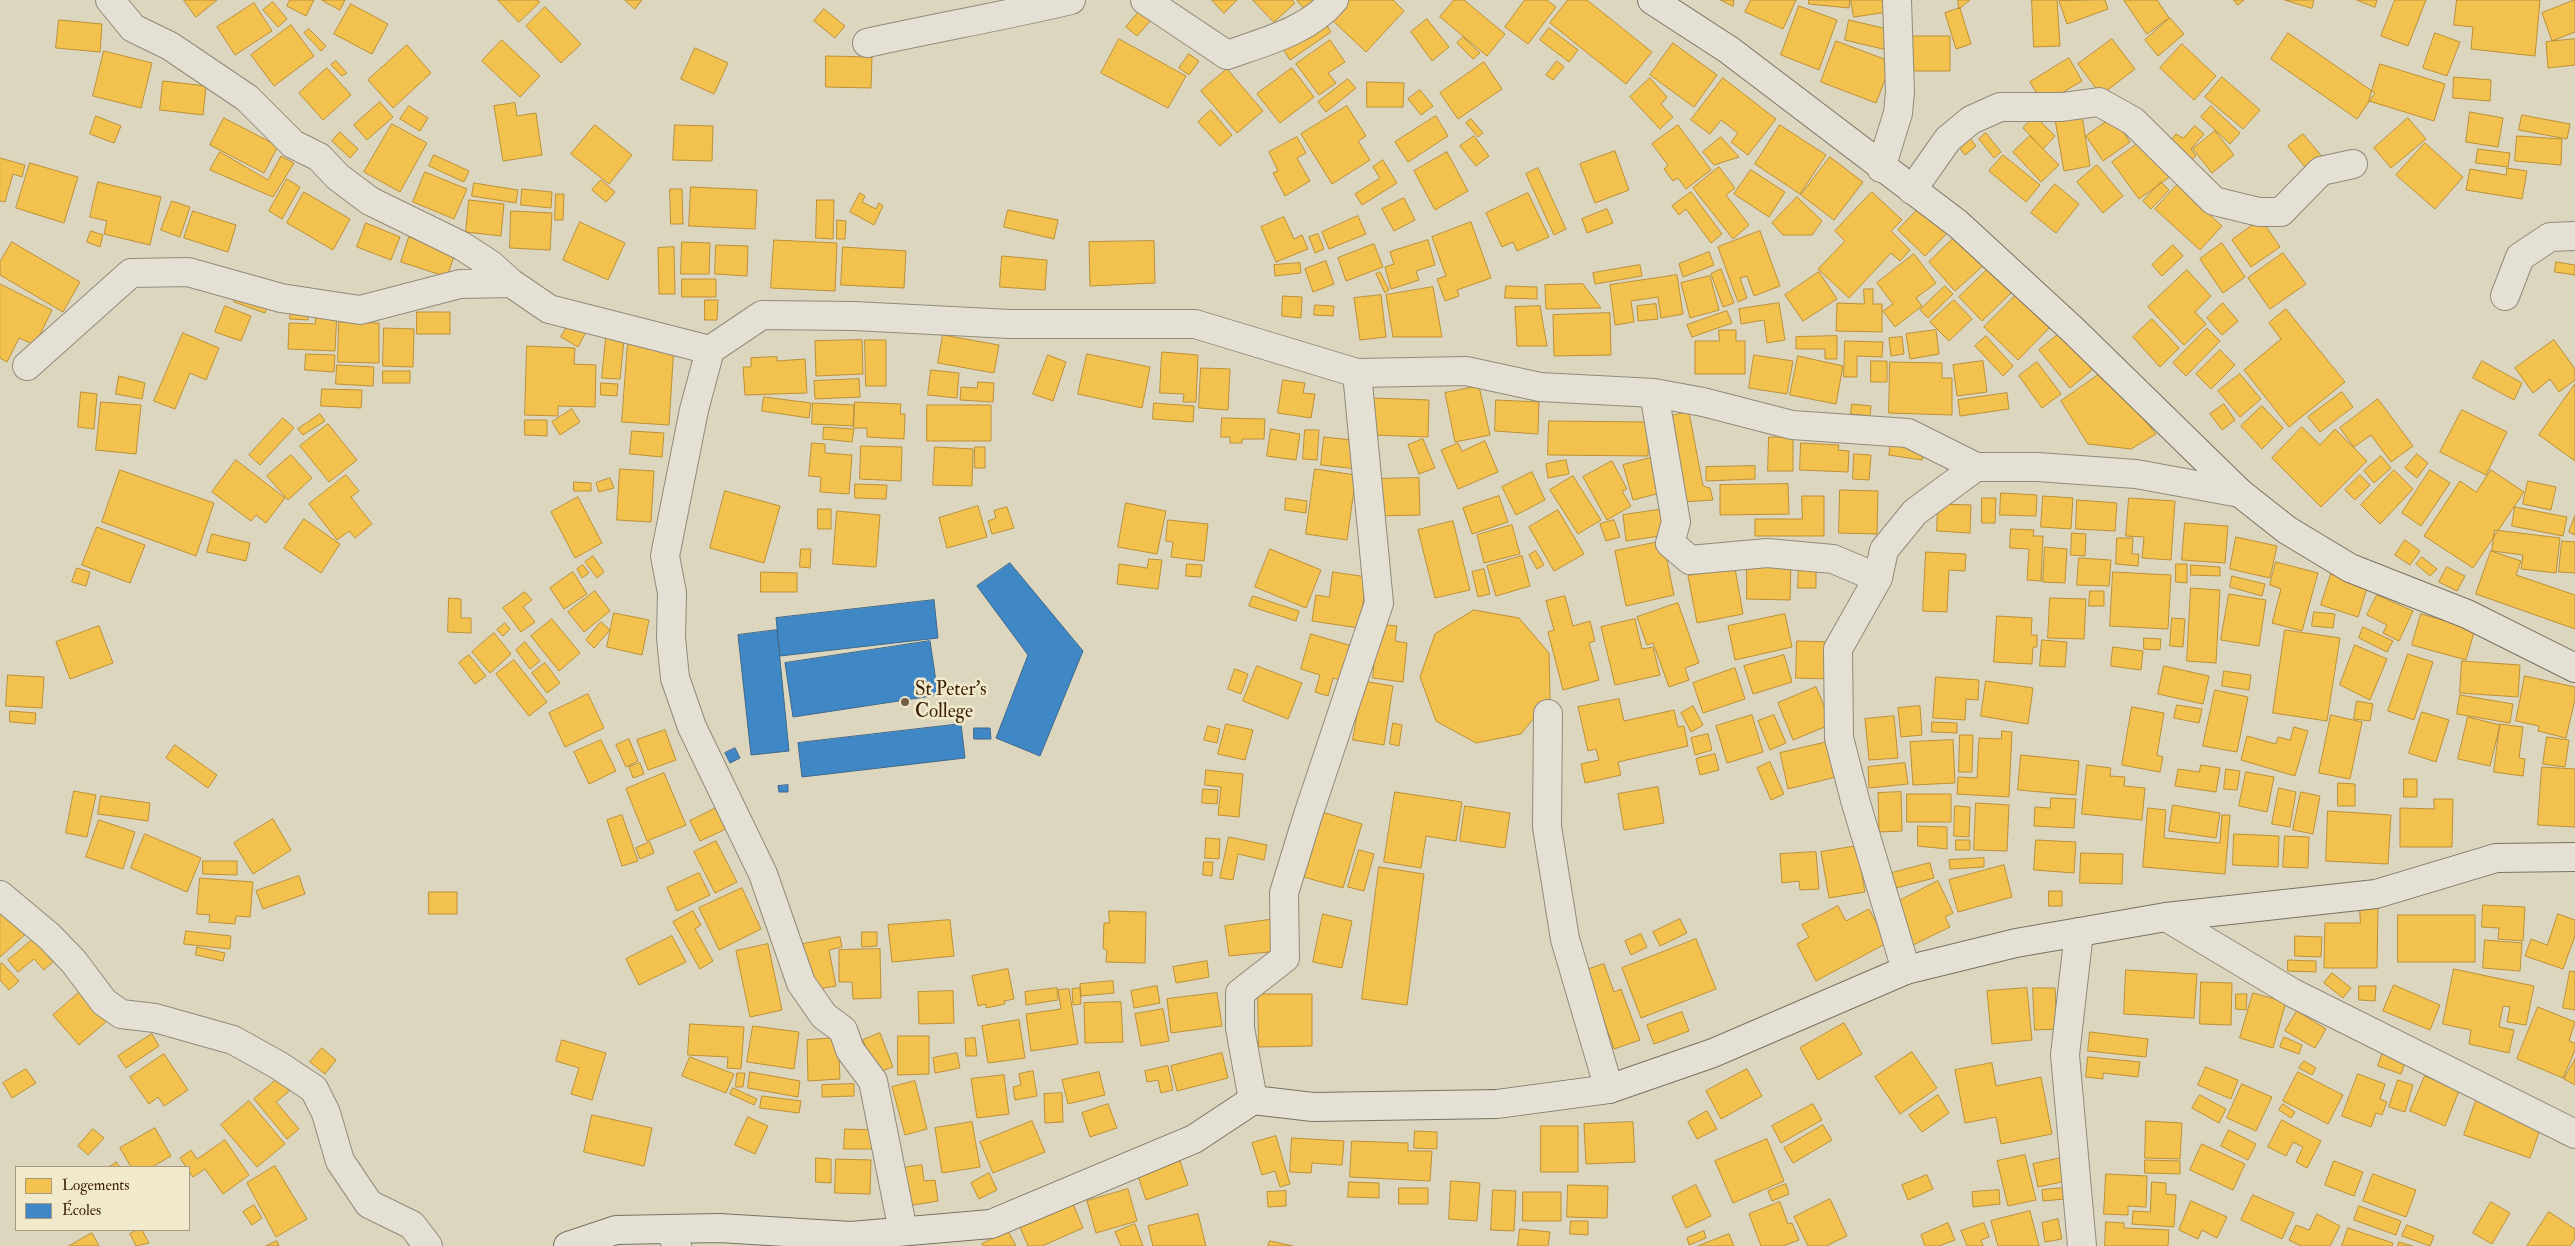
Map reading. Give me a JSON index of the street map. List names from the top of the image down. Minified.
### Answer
{"places":["St Peter's College"],"legend":["Logements","Écoles"]}
